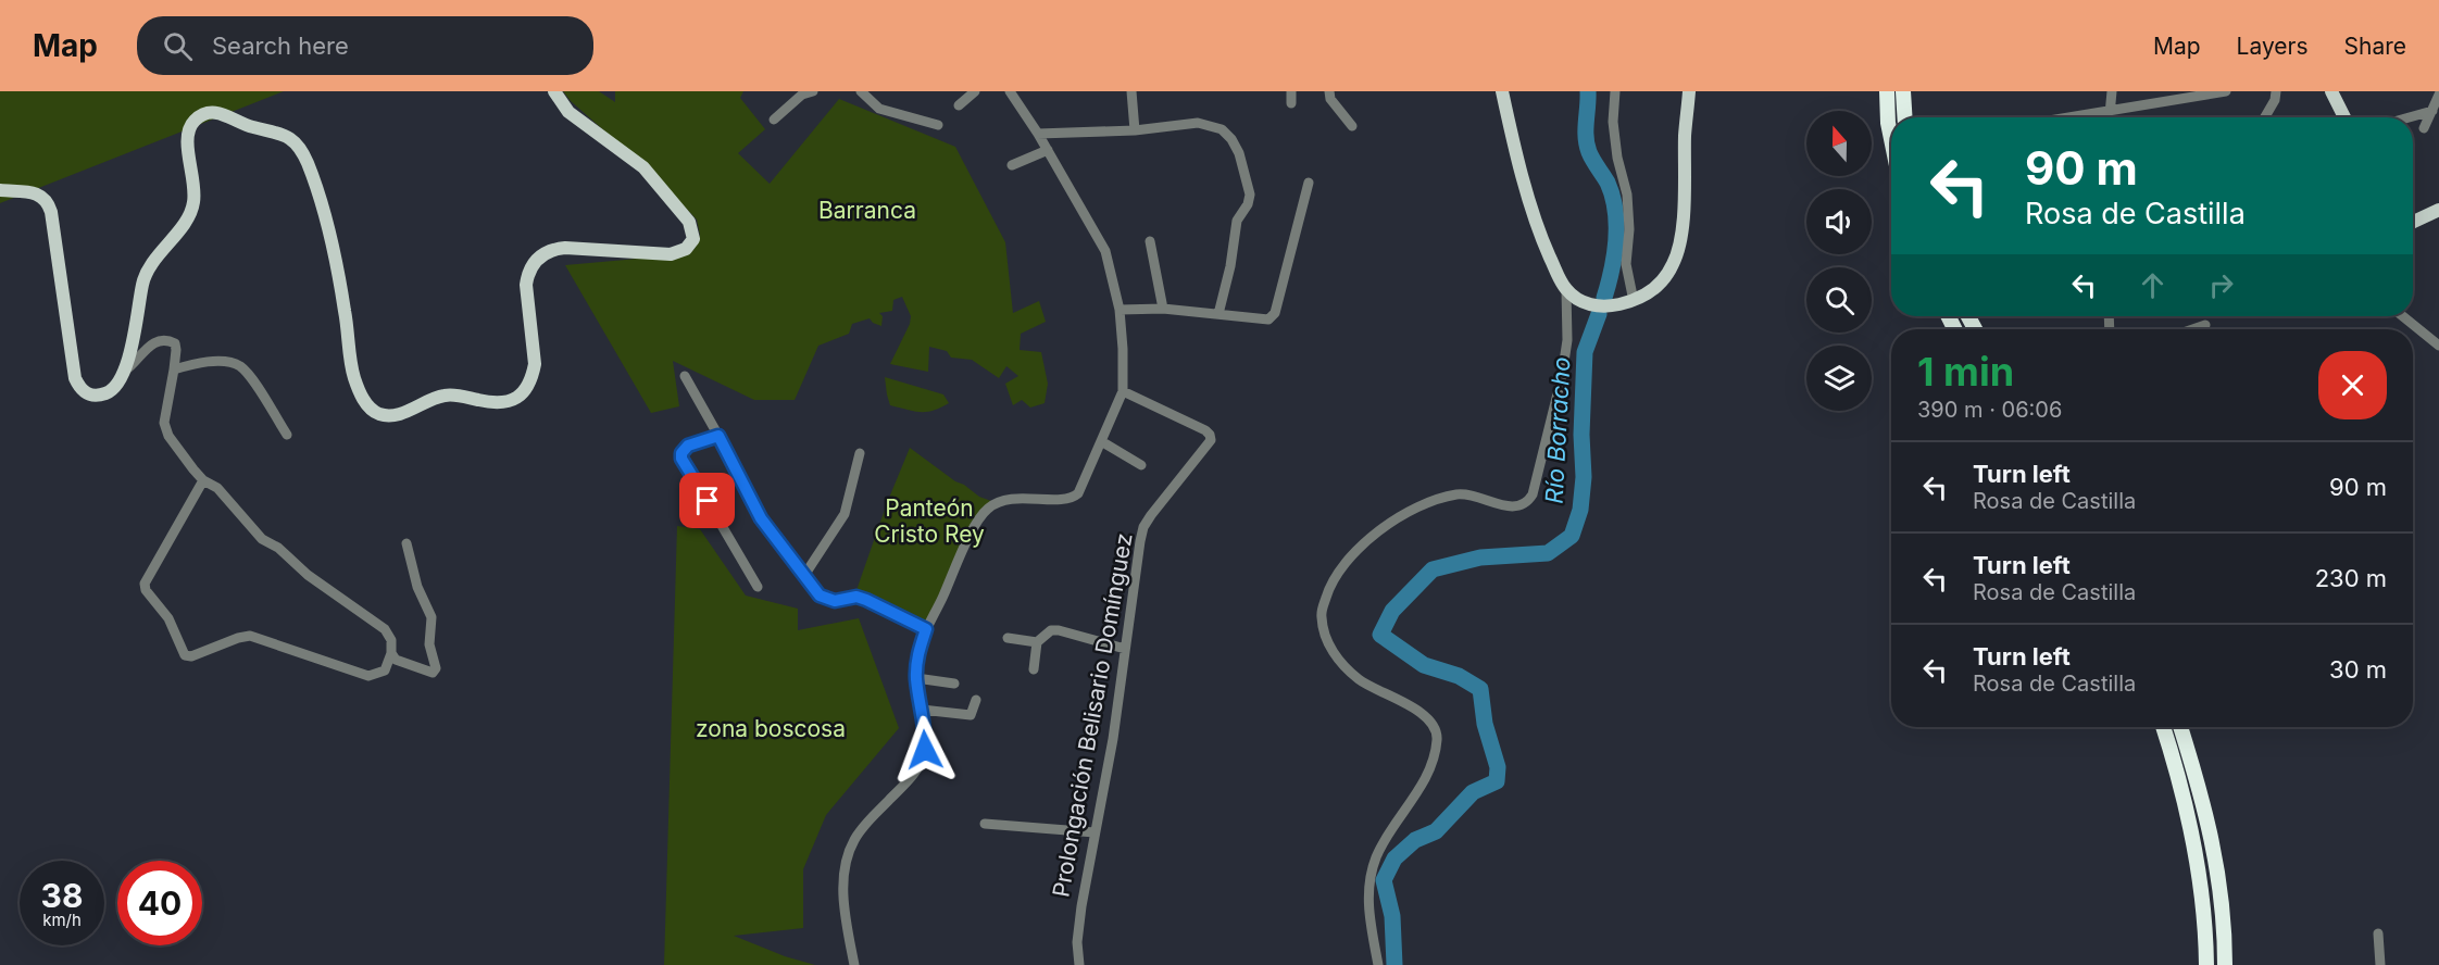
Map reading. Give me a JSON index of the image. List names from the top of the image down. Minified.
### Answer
{"streets":{"street":["Prolongación Belisario Domínguez"]},"water":["Río Borracho"],"parks":["Barranca","Panteón Cristo Rey","zona boscosa"],"north":"top","page":{"header":"Map","search":"Search here","nav":["Map","Layers","Share"],"turn":["90 m","Rosa de Castilla"],"heading":["1 min","390 m · 06:06"],"list":[{"name":"Turn left","note":"Rosa de Castilla","value":"90 m"},{"name":"Turn left","note":"Rosa de Castilla","value":"230 m"},{"name":"Turn left","note":"Rosa de Castilla","value":"30 m"}],"speed":"38 km/h","limit":"40"}}
